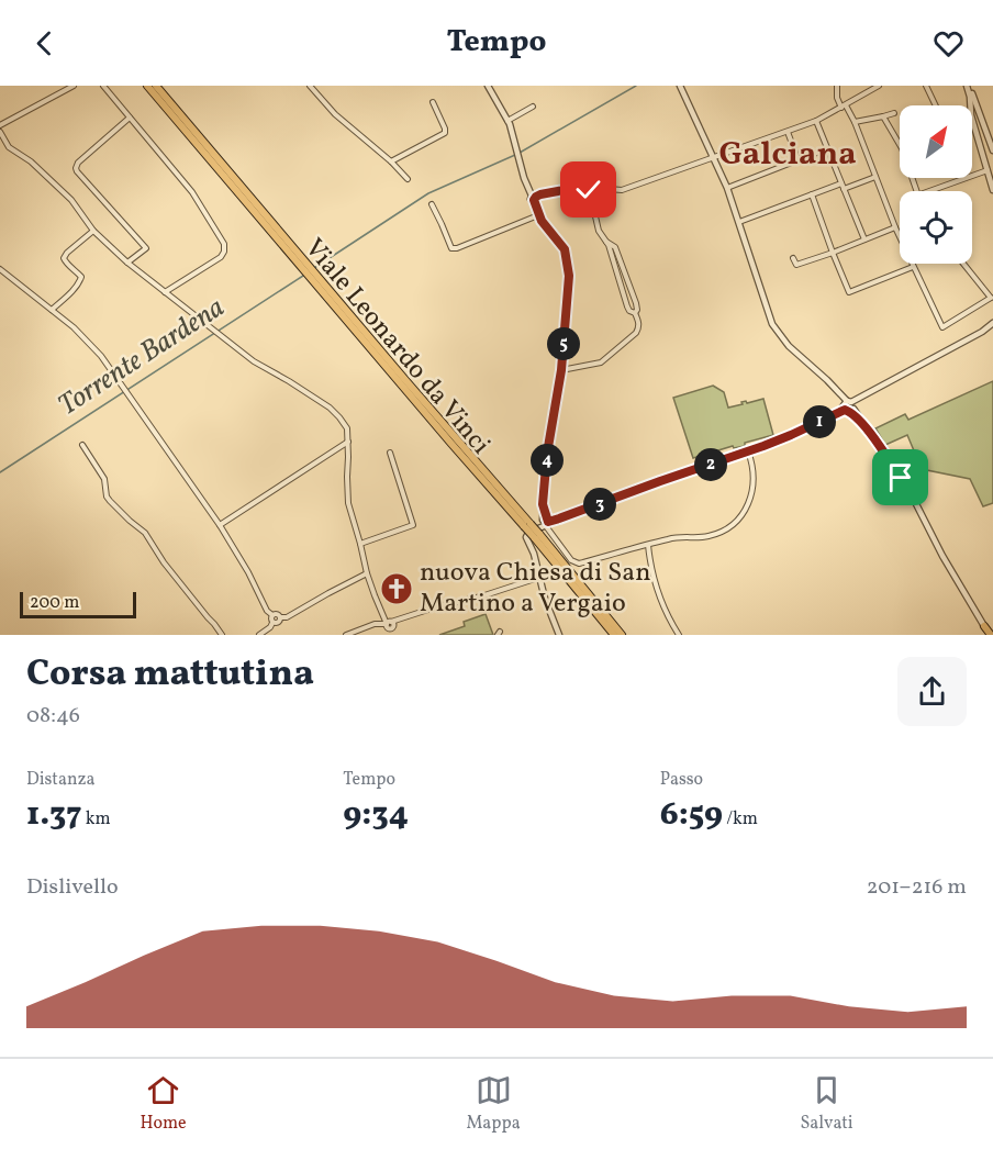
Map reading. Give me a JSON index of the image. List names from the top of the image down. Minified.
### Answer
{"streets":{"main road":["Viale Leonardo da Vinci"]},"districts":["Galciana"],"water":["Torrente Bardena"],"places":{"church":["nuova Chiesa di San Martino a Vergaio"]},"scale_bar":"200 m","north":"top right","page":{"header":"Tempo","pins":["5","1","4","2","3"],"scale":"200 m","heading":["Corsa mattutina","08:46"],"stats":[["Distanza","1.37 km"],["Tempo","9:34"],["Passo","6:59 /km"]],"chart":["Dislivello","201–216 m"],"tabs":["Home","Mappa","Salvati"]}}
